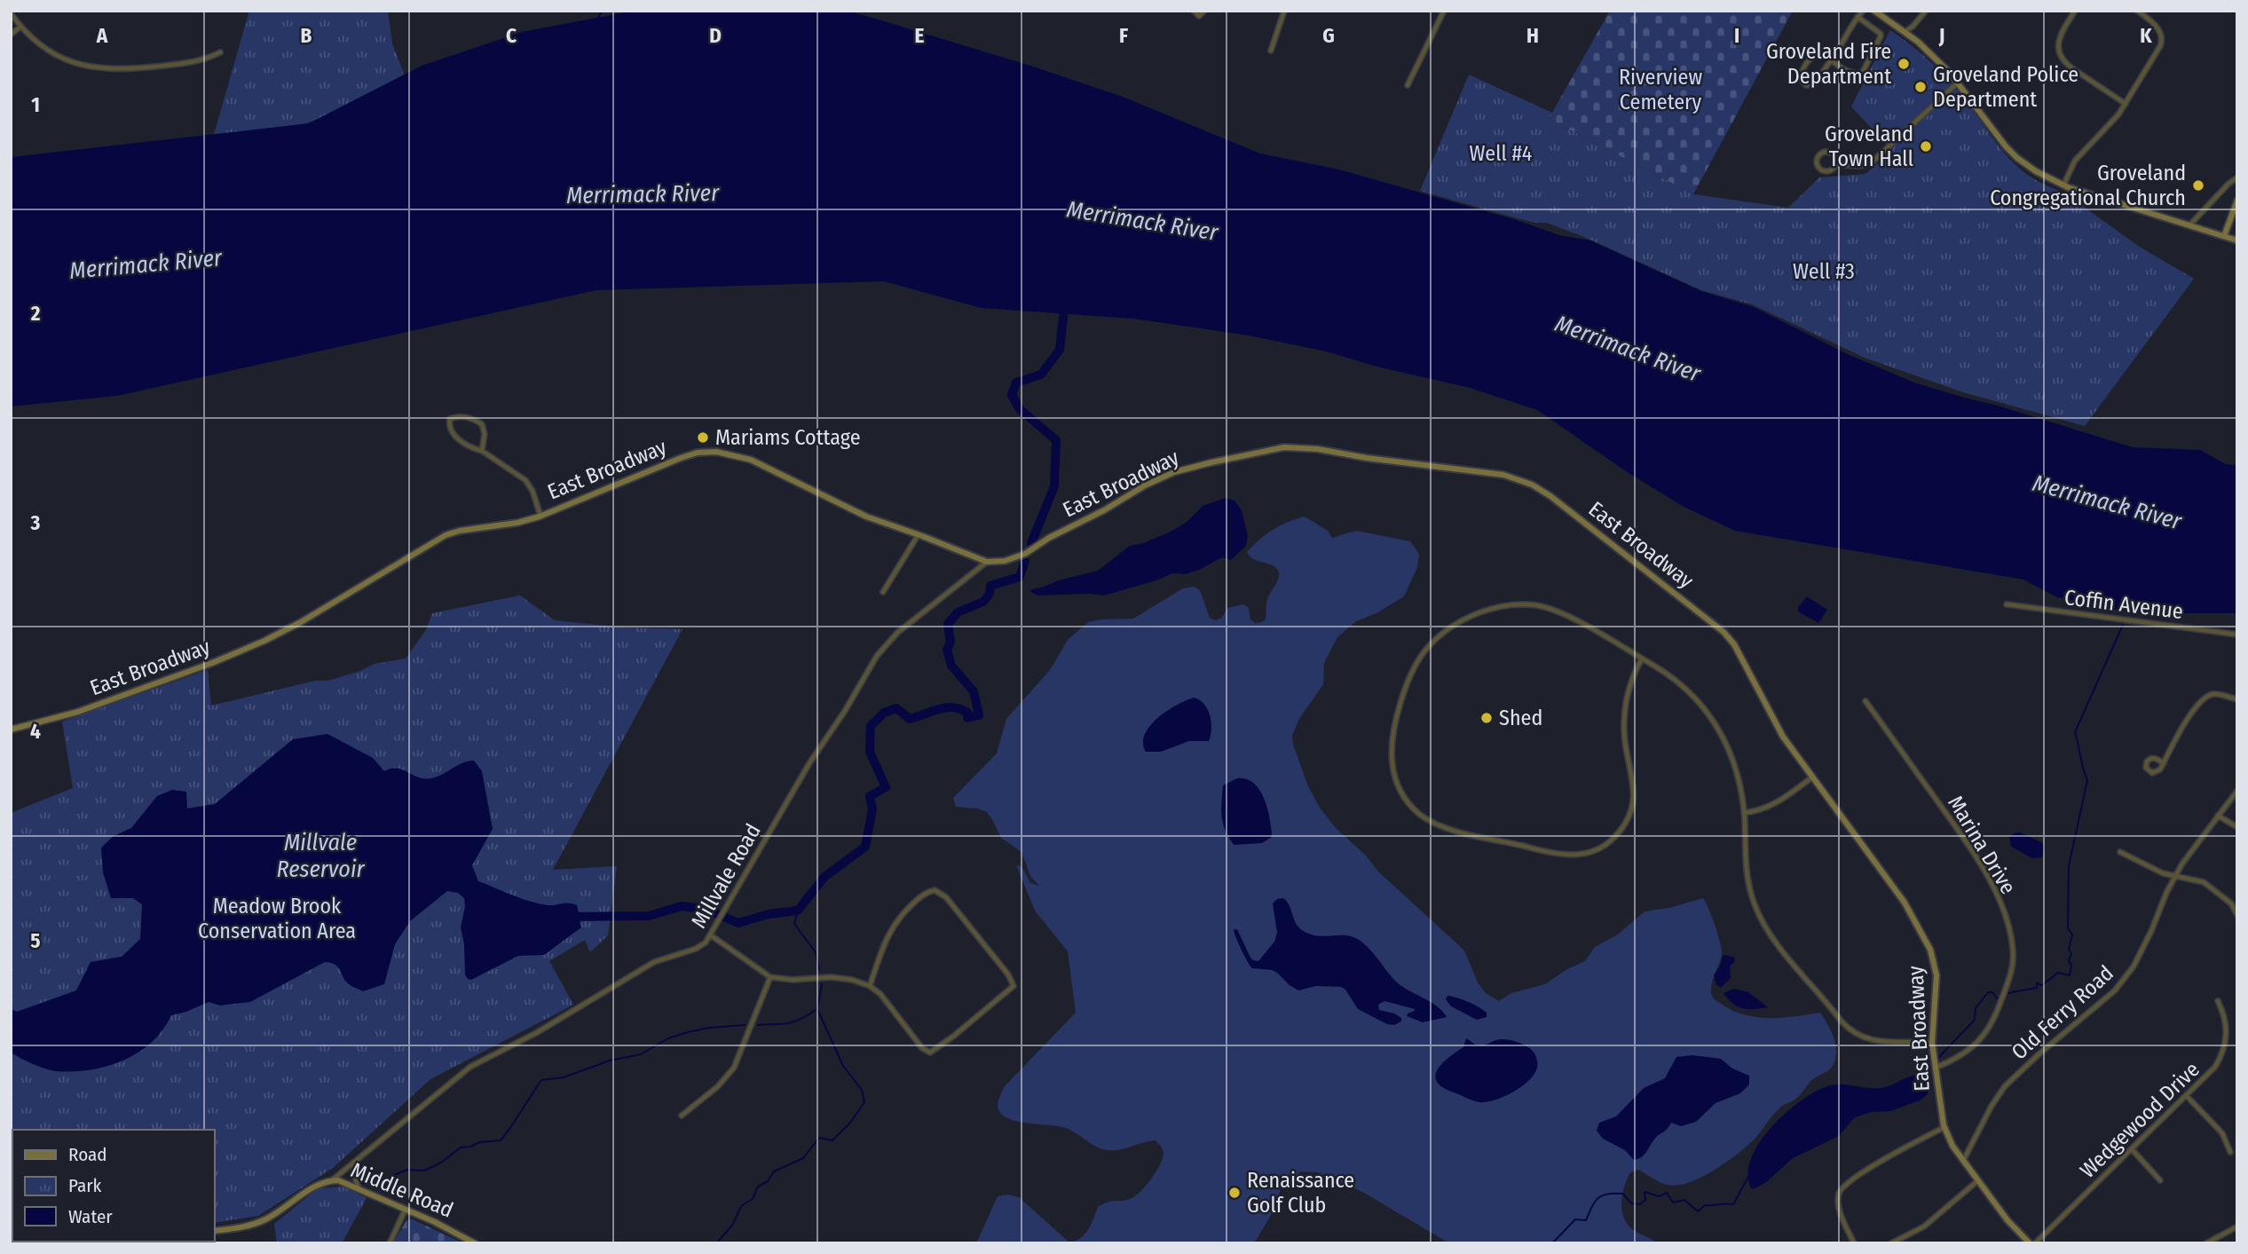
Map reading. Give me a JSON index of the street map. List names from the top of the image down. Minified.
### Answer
{"streets":{"street":["East Broadway","Coffin Avenue","Marina Drive","Millvale Road","Old Ferry Road","Wedgewood Drive","Middle Road"]},"crossings":[["East Broadway","Marina Drive"],["East Broadway","Millvale Road"],["East Broadway","Old Ferry Road"],["Millvale Road","Middle Road"]],"water":["Merrimack River","Millvale Reservoir"],"parks":["Riverview Cemetery","Well #4","Well #3","Meadow Brook Conservation Area"],"places":["Groveland Fire Department","Groveland Police Department","Groveland Town Hall","Groveland Congregational Church","Mariams Cottage","Shed","Renaissance Golf Club"],"legend":["Road","Park","Water"],"grid":{"columns":["A","B","C","D","E","F","G","H","I","J","K"],"rows":["1","2","3","4","5"]}}
